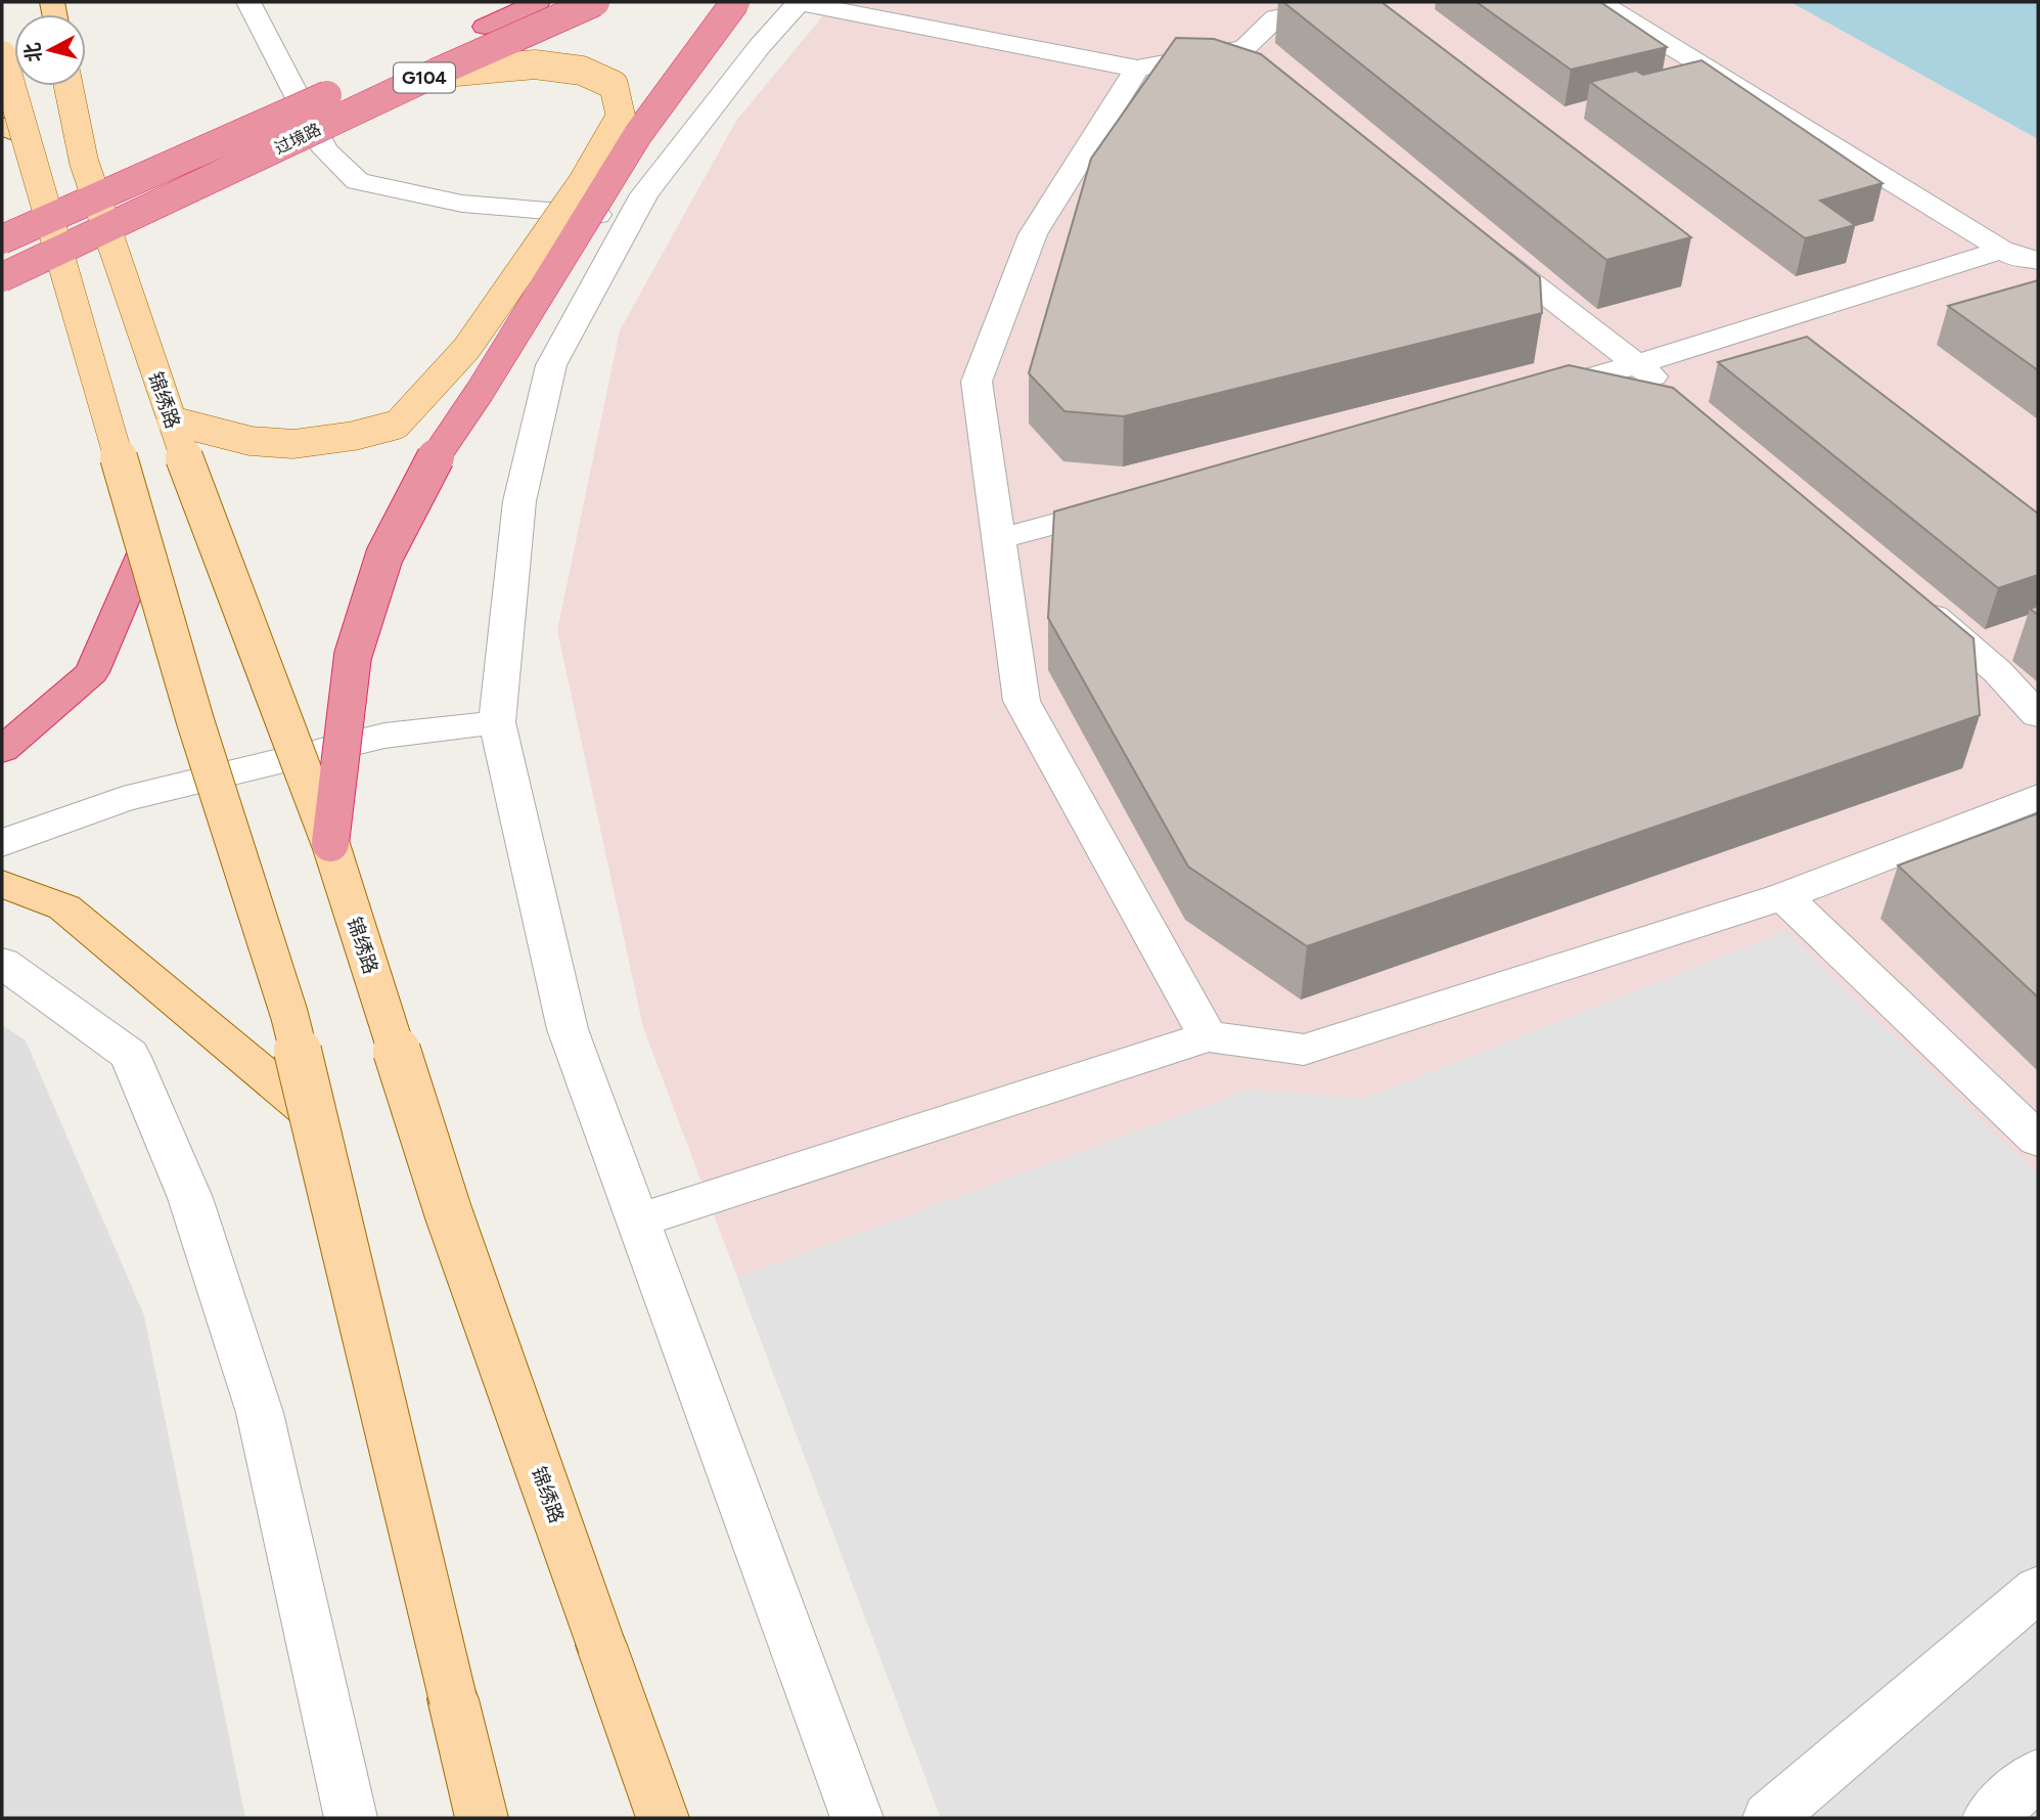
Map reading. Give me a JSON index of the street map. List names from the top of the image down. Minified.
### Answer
{"streets":{"highway":["G104","过境路"],"main road":["锦绣路"]},"north":"left"}
